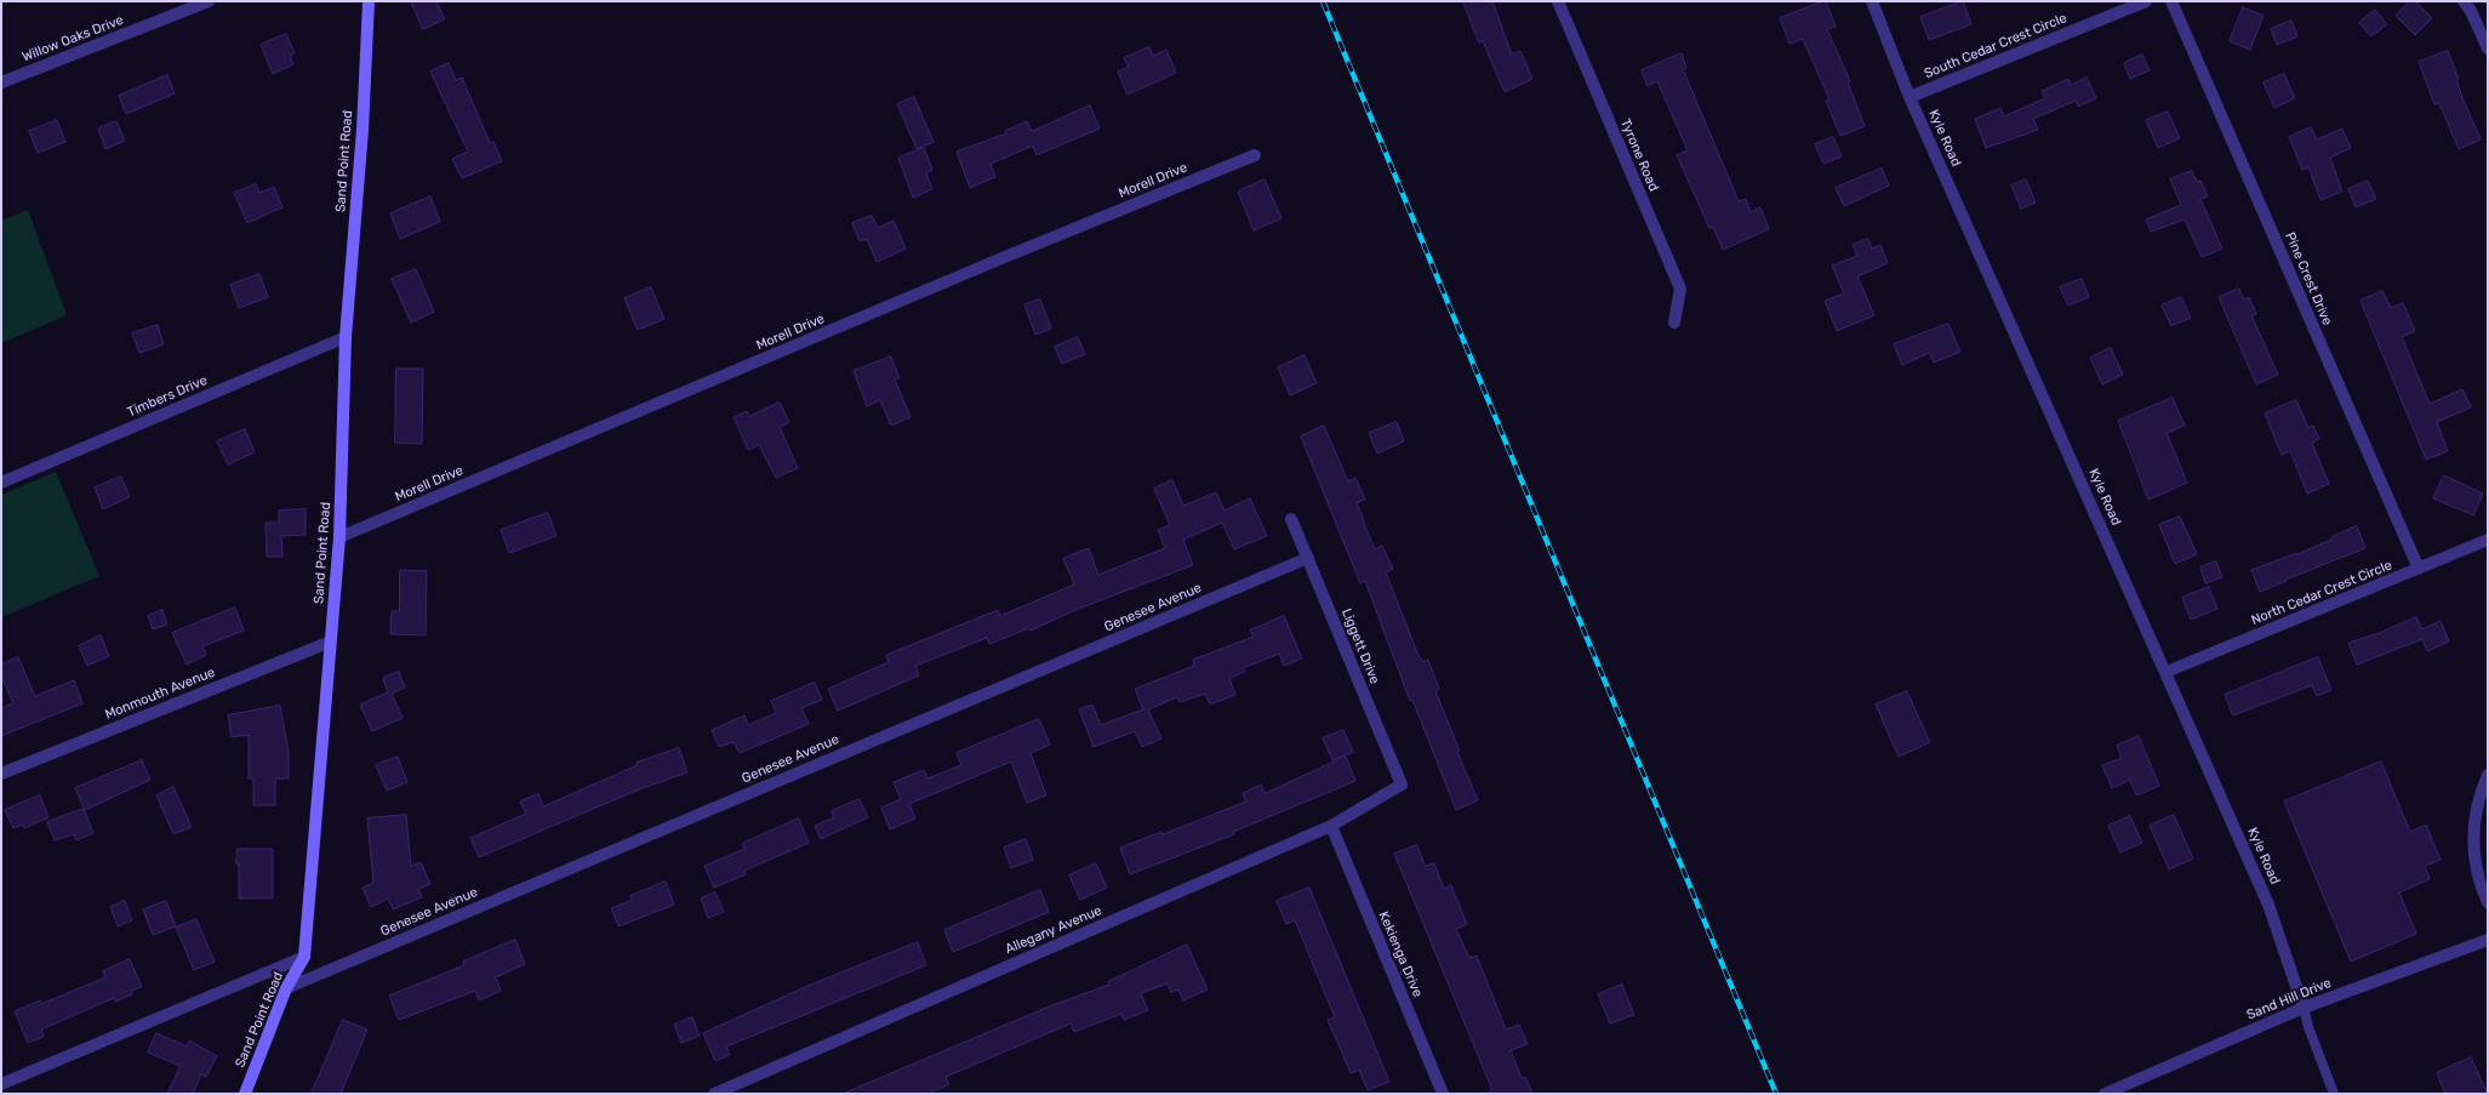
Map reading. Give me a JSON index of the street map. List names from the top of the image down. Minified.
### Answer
{"streets":{"street":["Willow Oaks Drive","South Cedar Crest Circle","Kyle Road","Tyrone Road","Sand Point Road","Morell Drive","Pine Crest Drive","Timbers Drive","North Cedar Crest Circle","Genesee Avenue","Liggett Drive","Monmouth Avenue","Allegany Avenue","Kekienga Drive","Sand Hill Drive"]},"crossings":[["South Cedar Crest Circle","Kyle Road"],["Kyle Road","North Cedar Crest Circle"],["Kyle Road","Sand Hill Drive"],["Sand Point Road","Morell Drive"],["Sand Point Road","Timbers Drive"],["Sand Point Road","Genesee Avenue"],["Sand Point Road","Monmouth Avenue"],["Pine Crest Drive","North Cedar Crest Circle"],["Genesee Avenue","Liggett Drive"],["Liggett Drive","Allegany Avenue"],["Allegany Avenue","Kekienga Drive"]]}
